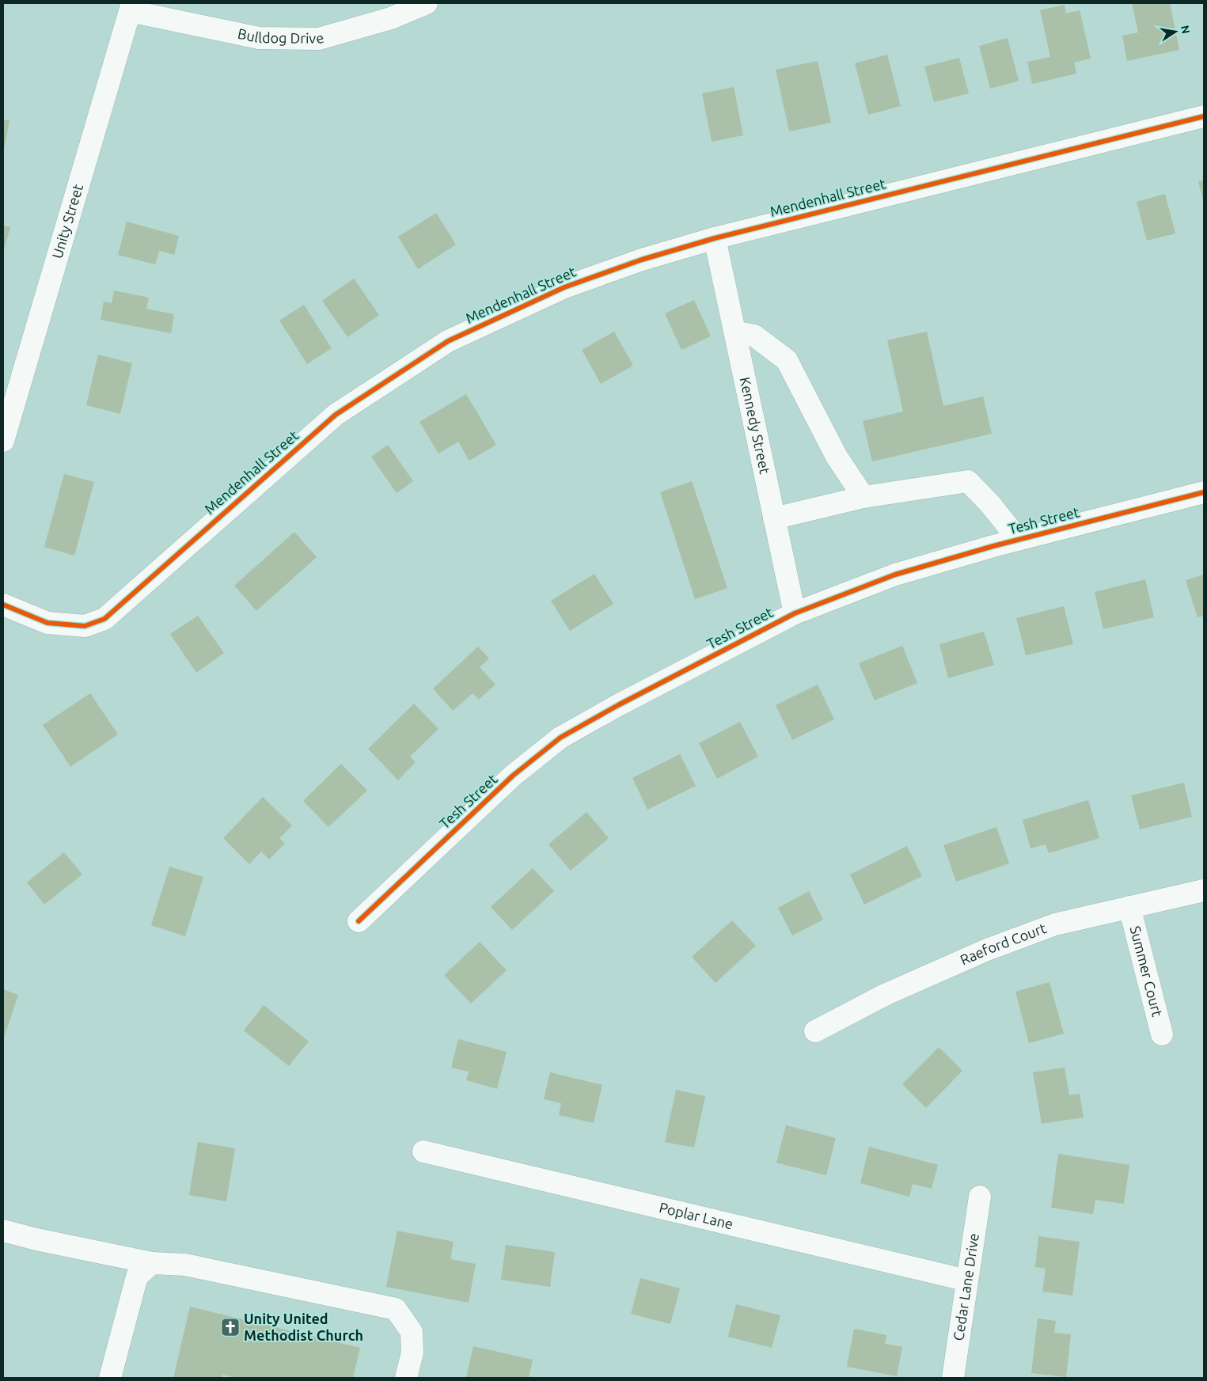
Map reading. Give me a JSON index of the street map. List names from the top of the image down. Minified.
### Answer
{"streets":{"street":["Bulldog Drive","Mendenhall Street","Unity Street","Kennedy Street","Tesh Street","Raeford Court","Summer Court","Poplar Lane","Cedar Lane Drive"]},"crossings":[["Bulldog Drive","Unity Street"],["Mendenhall Street","Kennedy Street"],["Kennedy Street","Tesh Street"],["Raeford Court","Summer Court"],["Poplar Lane","Cedar Lane Drive"]],"places":{"church":["Unity United Methodist Church"]},"north":"right"}
